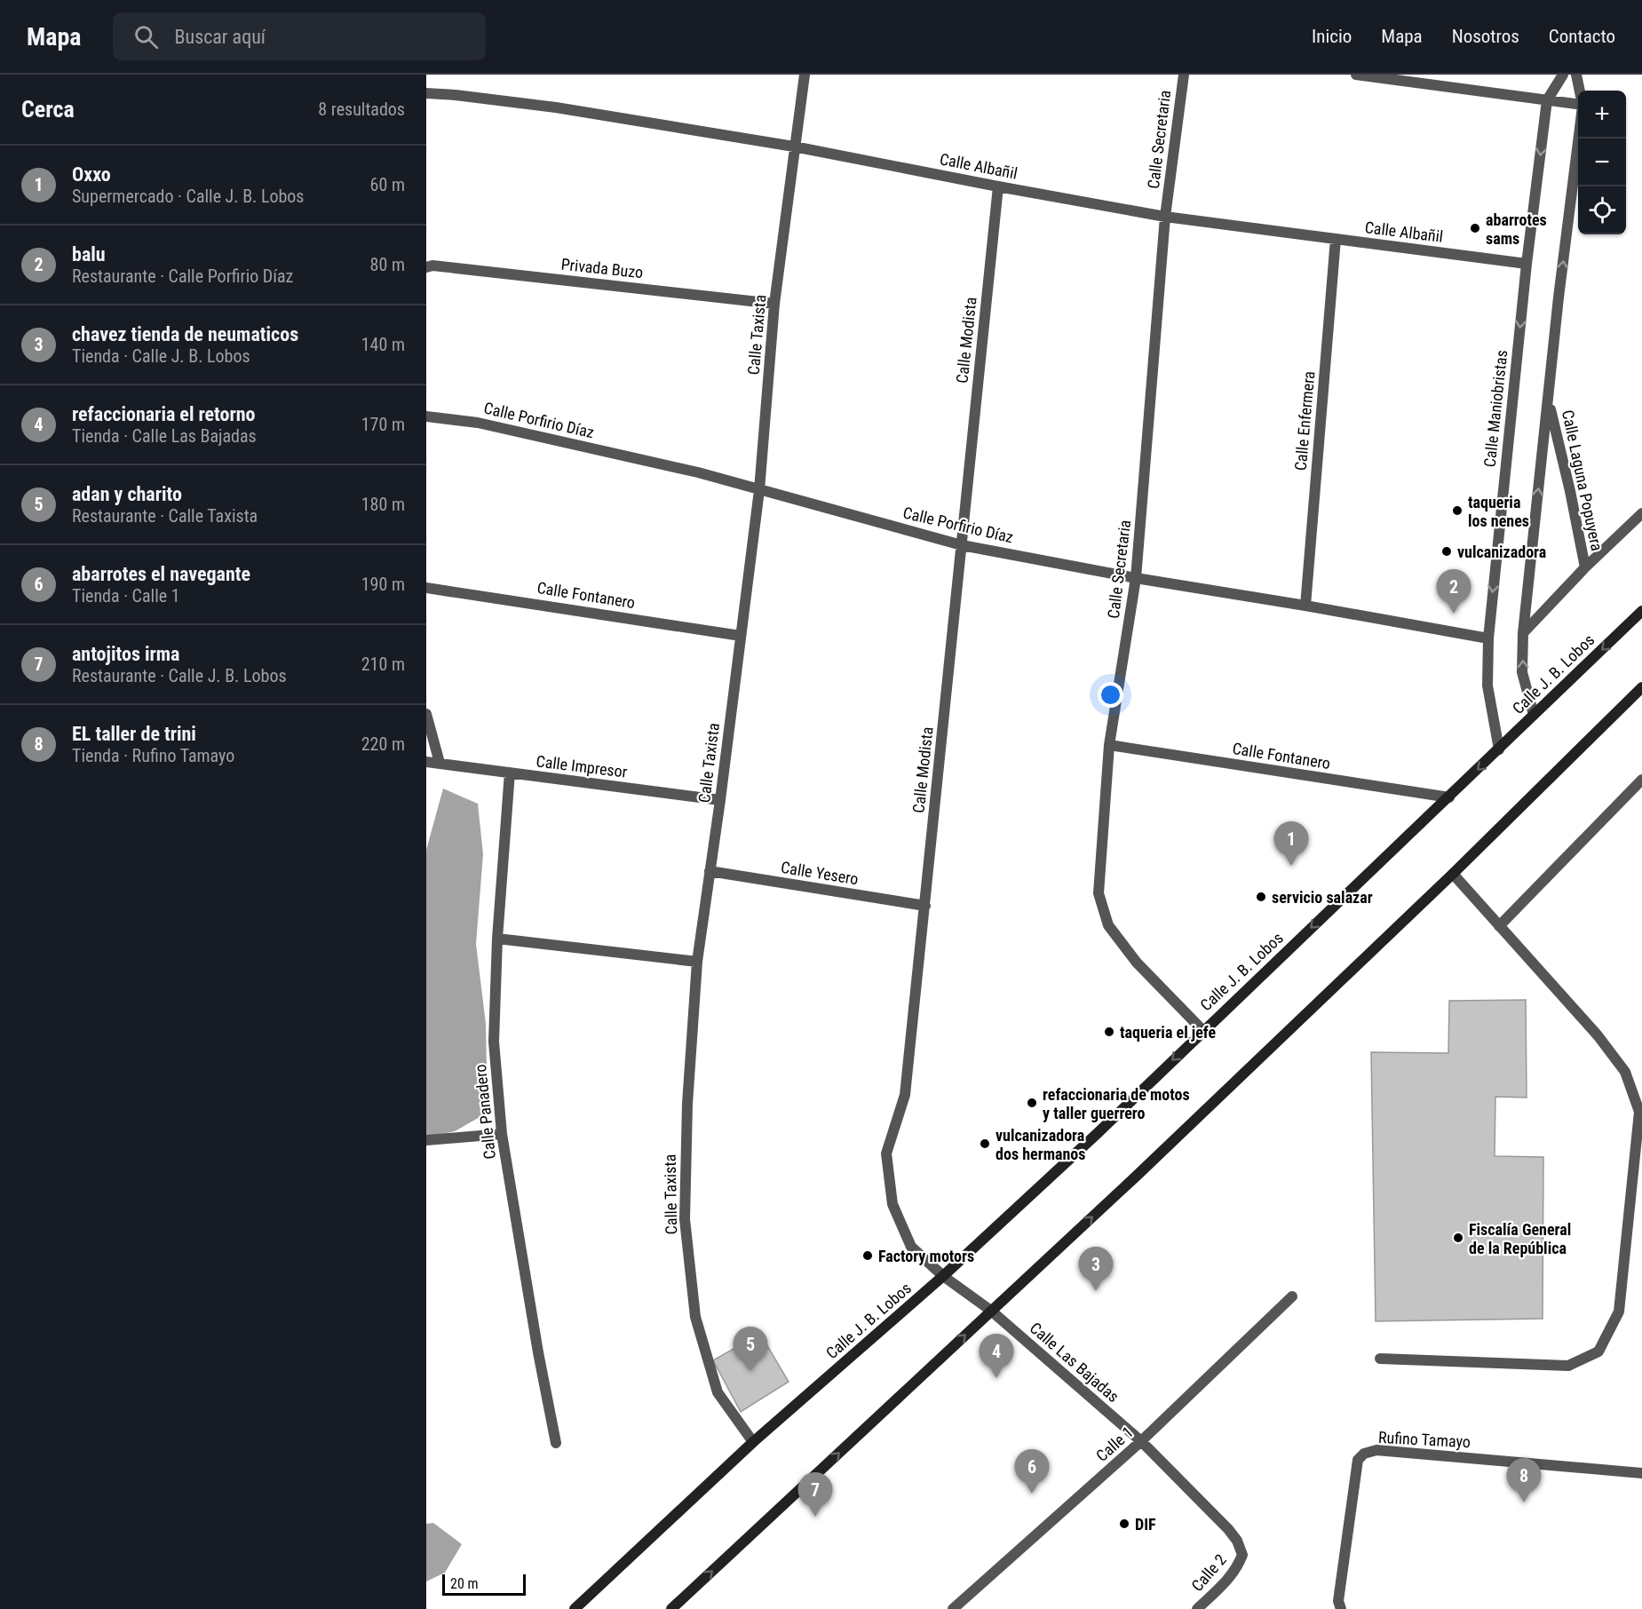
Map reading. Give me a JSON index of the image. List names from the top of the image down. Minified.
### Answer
{"streets":{"main road":["Calle J. B. Lobos"],"street":["Calle Secretaria","Calle Albañil","Privada Buzo","Calle Taxista","Calle Modista","Calle Maniobristas","Calle Porfirio Díaz","Calle Enfermera","Calle Laguna Popuyera","Calle Fontanero","Calle Impresor","Calle Yesero","Calle Panadero","Calle Las Bajadas","Rufino Tamayo","Calle 1","Calle 2"]},"crossings":[["Calle Secretaria","Calle Albañil"],["Calle Secretaria","Calle Porfirio Díaz"],["Calle Secretaria","Calle Fontanero"],["Calle Secretaria","Calle J. B. Lobos"],["Calle Albañil","Calle Taxista"],["Calle Albañil","Calle Modista"],["Calle Albañil","Calle Maniobristas"],["Calle Albañil","Calle Enfermera"],["Privada Buzo","Calle Taxista"],["Calle Taxista","Calle Porfirio Díaz"],["Calle Taxista","Calle Fontanero"],["Calle Taxista","Calle J. B. Lobos"],["Calle Taxista","Calle Impresor"],["Calle Taxista","Calle Yesero"],["Calle Modista","Calle Porfirio Díaz"],["Calle Modista","Calle J. B. Lobos"],["Calle Modista","Calle Yesero"],["Calle Modista","Calle Las Bajadas"],["Calle Maniobristas","Calle Porfirio Díaz"],["Calle Maniobristas","Calle J. B. Lobos"],["Calle Porfirio Díaz","Calle Enfermera"],["Calle Fontanero","Calle J. B. Lobos"],["Calle Impresor","Calle Panadero"],["Calle Las Bajadas","Calle 1"],["Calle Las Bajadas","Calle 2"]],"places":["abarrotes sams","taqueria los nenes","vulcanizadora","servicio salazar","taqueria el jefe","refaccionaria de motos y taller guerrero","vulcanizadora dos hermanos","Fiscalía General de la República","Factory motors","DIF"],"scale_bar":"20 m","page":{"header":"Mapa","search":"Buscar aquí","nav":["Inicio","Mapa","Nosotros","Contacto"],"heading":["Cerca","8 resultados"],"map_buttons":["+","−"],"list":[{"mark":"1","name":"Oxxo","note":"Supermercado · Calle J. B. Lobos","value":"60 m"},{"mark":"2","name":"balu","note":"Restaurante · Calle Porfirio Díaz","value":"80 m"},{"mark":"3","name":"chavez tienda de neumaticos","note":"Tienda · Calle J. B. Lobos","value":"140 m"},{"mark":"4","name":"refaccionaria el retorno","note":"Tienda · Calle Las Bajadas","value":"170 m"},{"mark":"5","name":"adan y charito","note":"Restaurante · Calle Taxista","value":"180 m"},{"mark":"6","name":"abarrotes el navegante","note":"Tienda · Calle 1","value":"190 m"},{"mark":"7","name":"antojitos irma","note":"Restaurante · Calle J. B. Lobos","value":"210 m"},{"mark":"8","name":"EL taller de trini","note":"Tienda · Rufino Tamayo","value":"220 m"}],"pins":["2","1","3","5","4","6","8","7"],"scale":"20 m"}}
